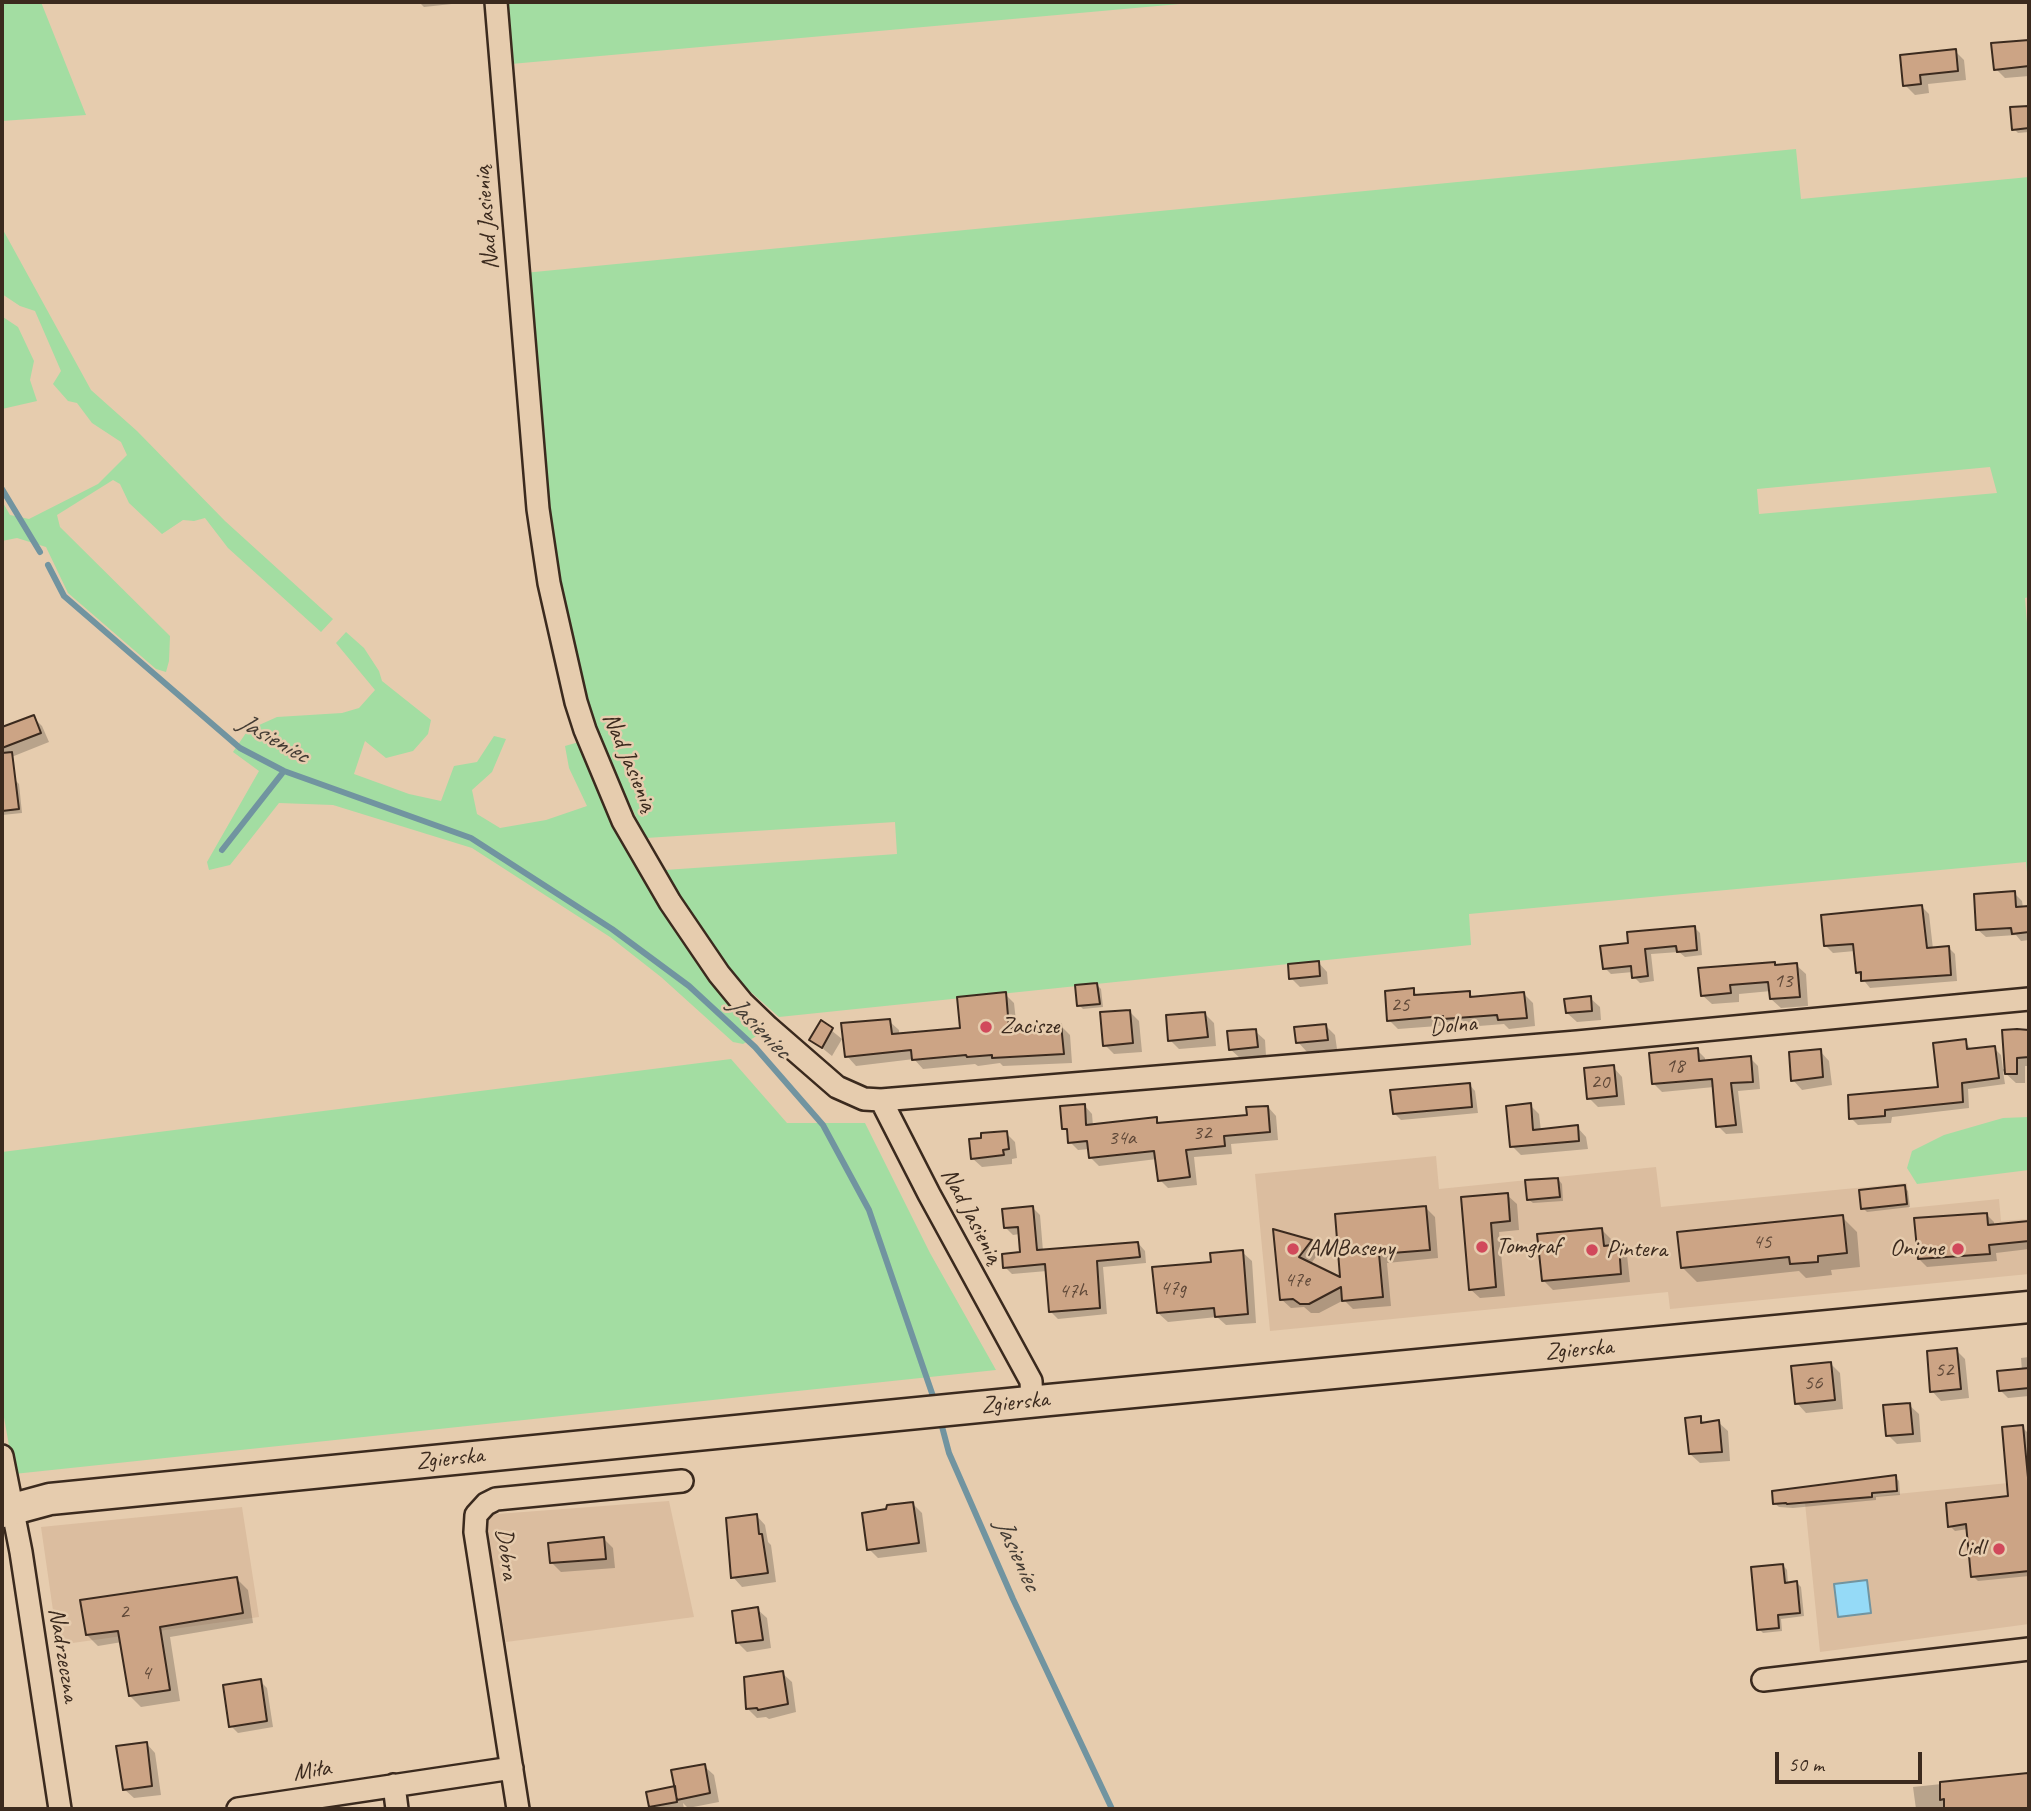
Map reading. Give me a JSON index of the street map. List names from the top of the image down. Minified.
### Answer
{"streets":{"main road":["Zgierska"],"street":["Nad Jasienią","Dolna","Dobra","Nadrzeczna","Miła"]},"crossings":[["Nad Jasienią","Dolna"],["Nad Jasienią","Zgierska"],["Zgierska","Nadrzeczna"],["Dobra","Miła"]],"water":["Jasieniec"],"places":["Zacisze","Tomgraf","AMBaseny","Onione","Pintera","Lidl"],"house_numbers":["13","25","18","20","32","34a","45","47e","47g","47h","52","56","2","4"],"scale_bar":"50 m"}
